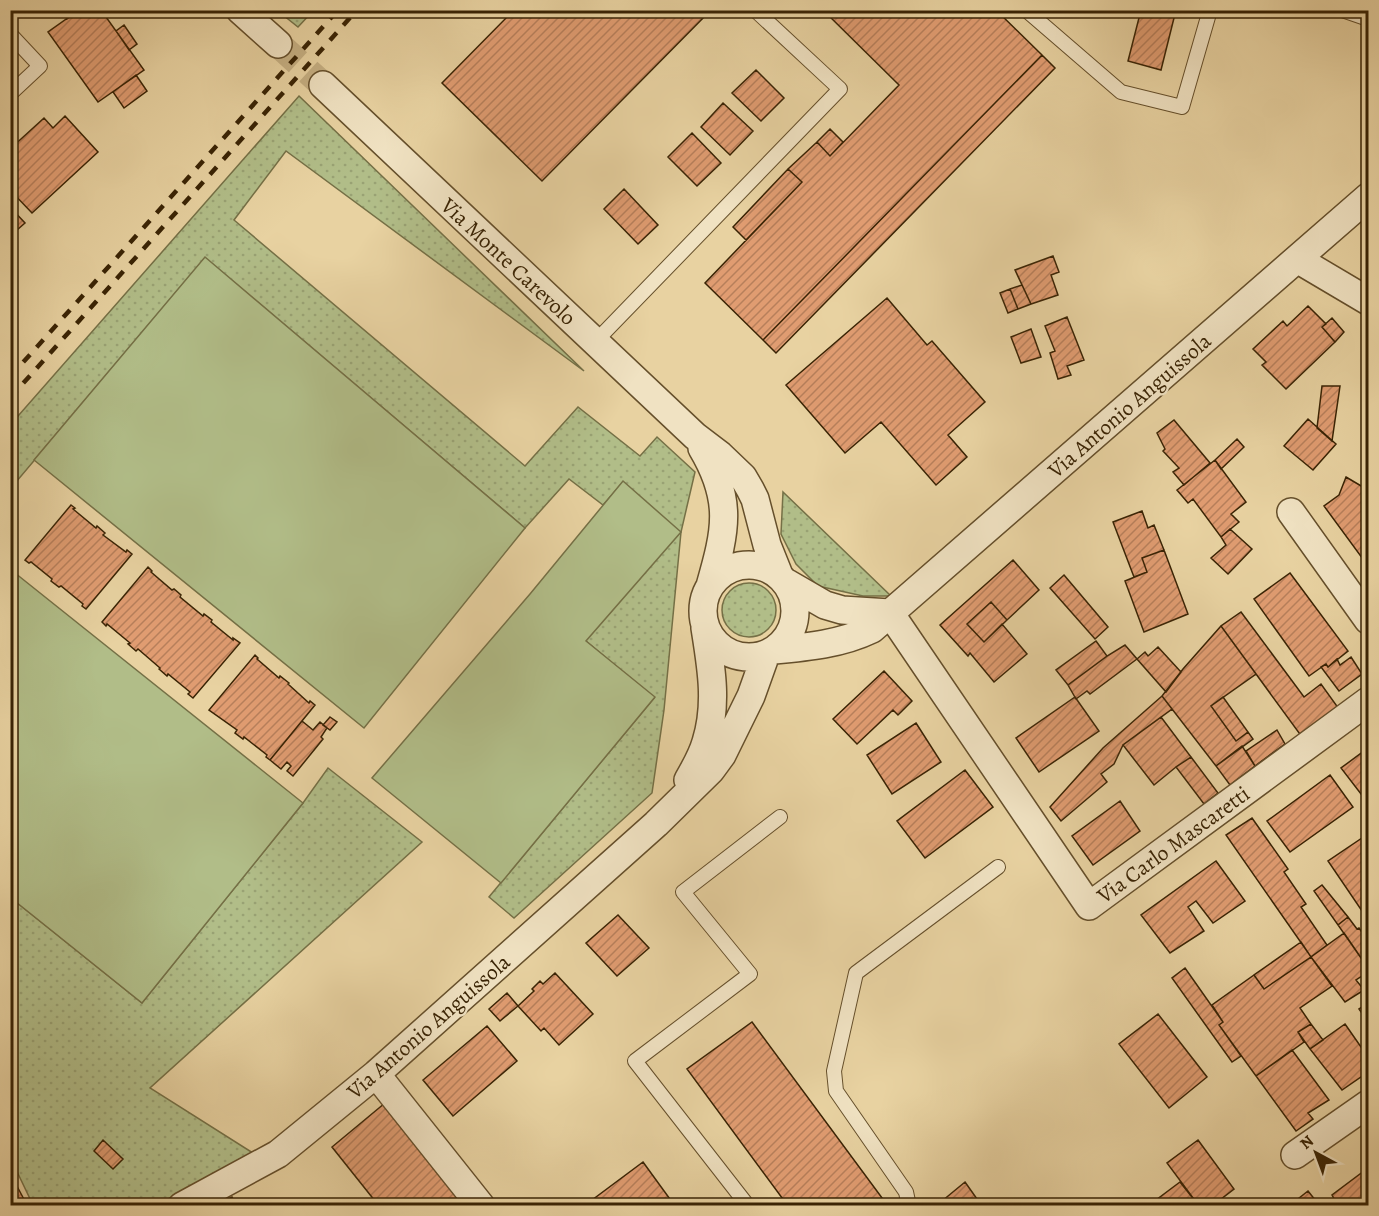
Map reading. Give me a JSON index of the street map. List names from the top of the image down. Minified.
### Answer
{"streets":{"street":["Via Monte Carevolo","Via Antonio Anguissola","Via Carlo Mascaretti"]},"crossings":[["Via Monte Carevolo","Via Antonio Anguissola"],["Via Antonio Anguissola","Via Carlo Mascaretti"]],"north":"top left"}
